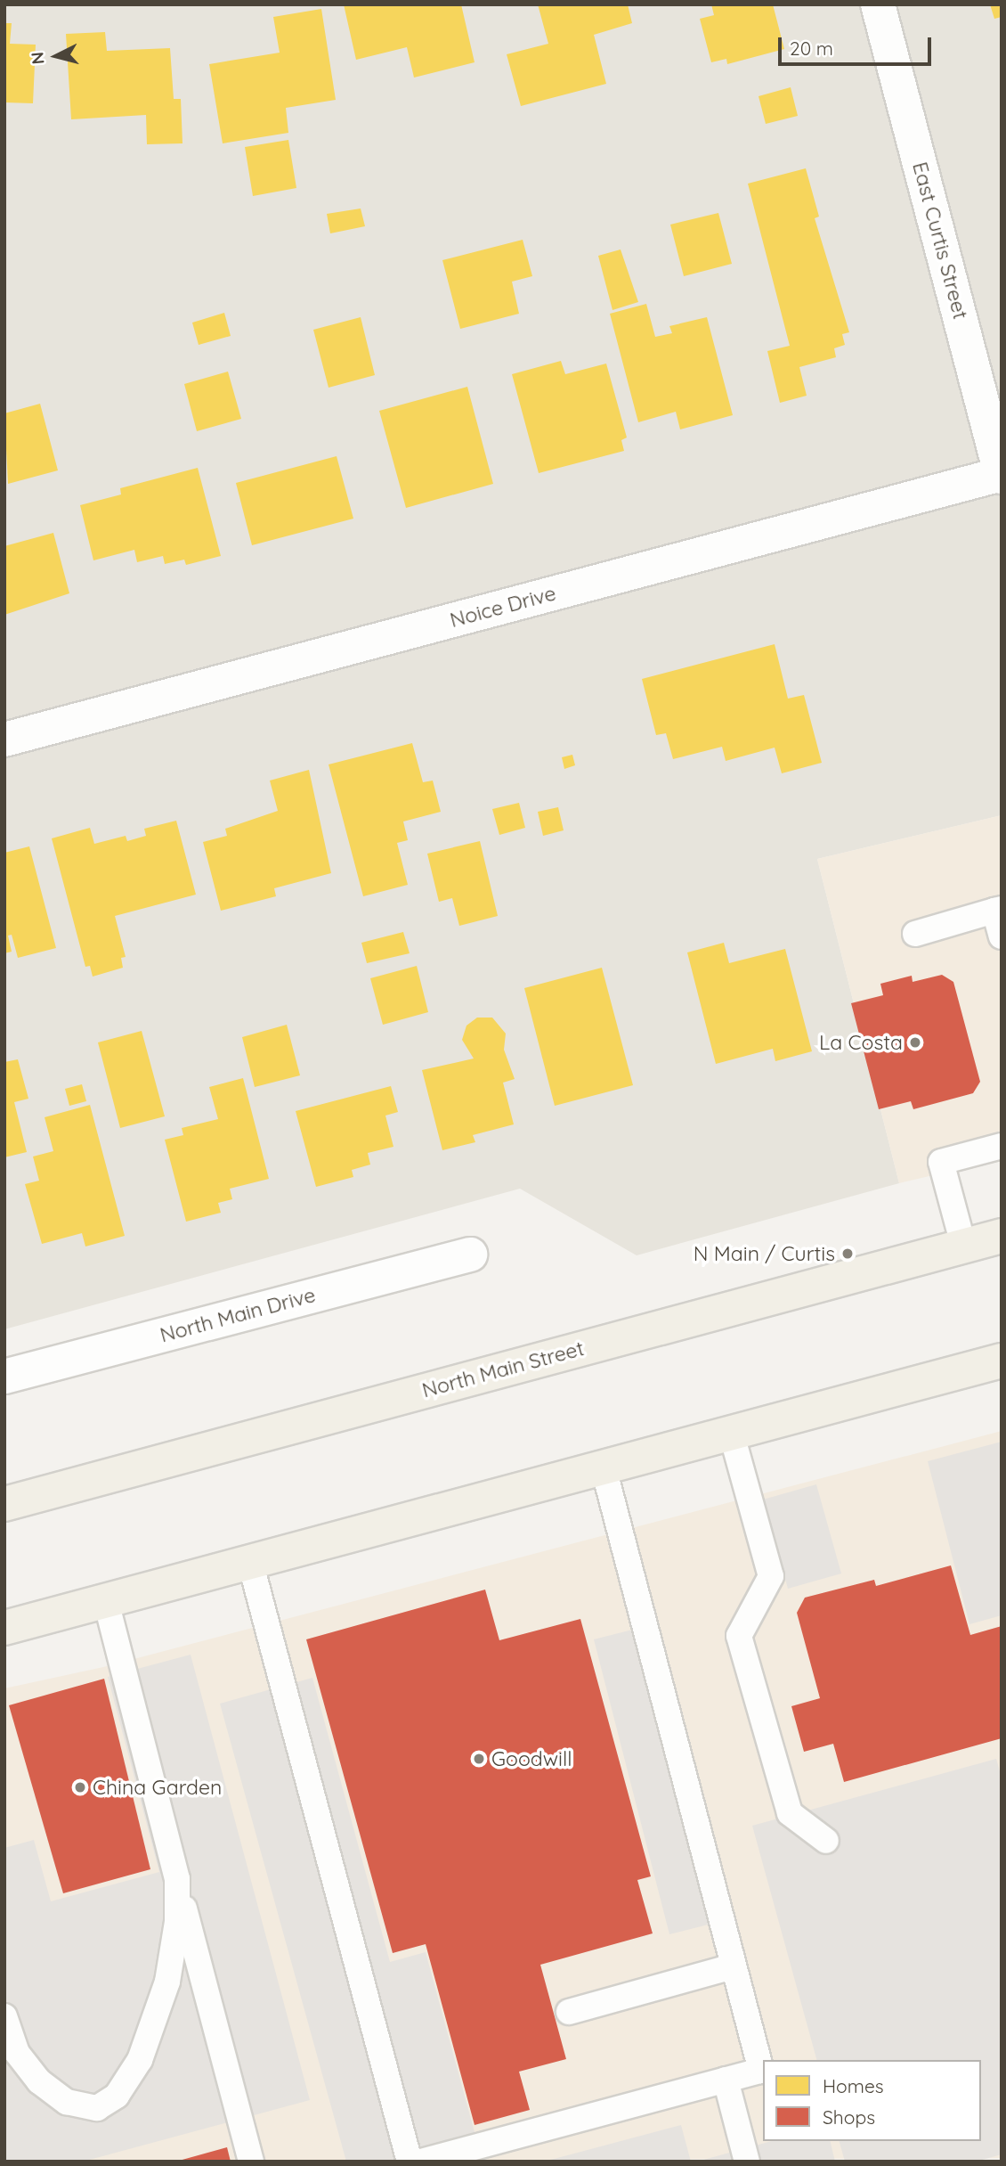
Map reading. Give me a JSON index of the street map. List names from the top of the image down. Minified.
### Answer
{"streets":{"main road":["North Main Street"],"street":["East Curtis Street","Noice Drive","North Main Drive"]},"crossings":[["East Curtis Street","Noice Drive"]],"places":["La Costa","N Main / Curtis","Goodwill","China Garden"],"legend":["Homes","Shops"],"scale_bar":"20 m","north":"left"}
